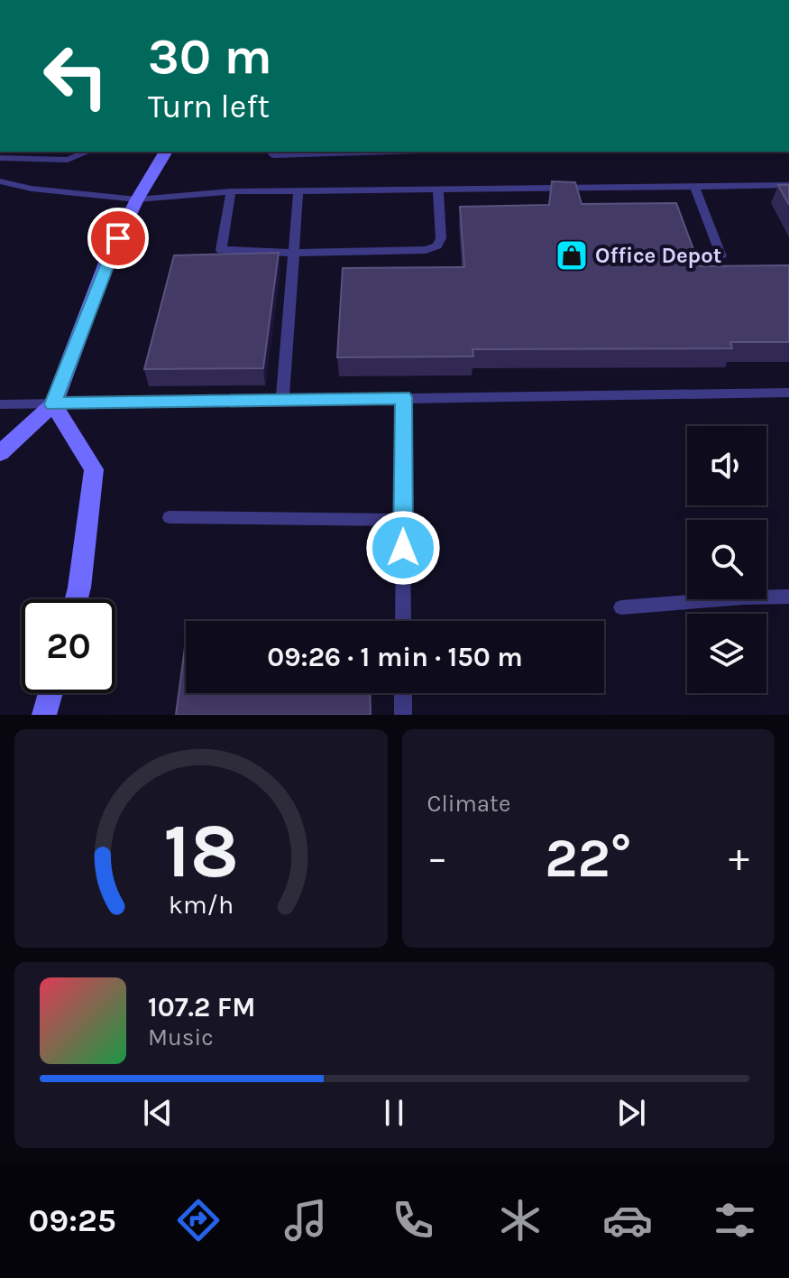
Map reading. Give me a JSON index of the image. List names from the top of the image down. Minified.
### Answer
{"places":{"shop":["Office Depot"]},"page":{"turn":["30 m","Turn left"],"limit":"20","trip":"09:26 · 1 min · 150 m","tile":"Climate","heat":["−","22°","+"],"song":["107.2 FM","Music"],"tabs":"09:25","gauge":["18","km/h"]}}
